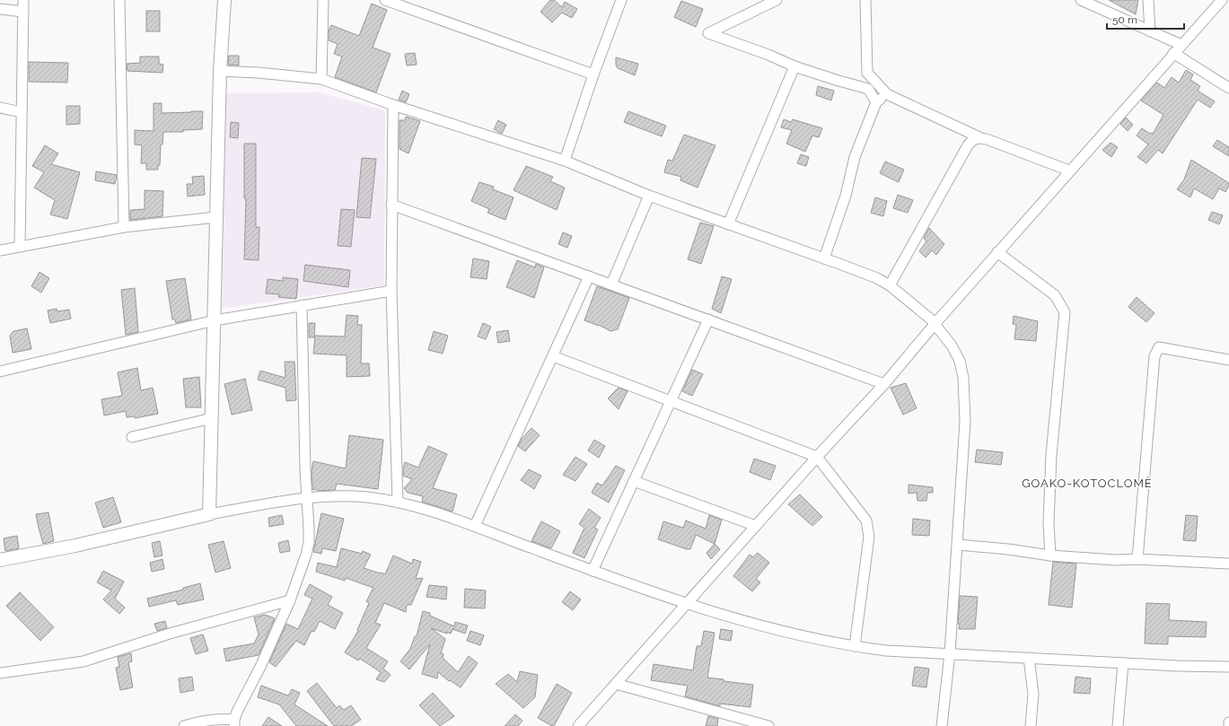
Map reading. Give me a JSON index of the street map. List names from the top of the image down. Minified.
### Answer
{"districts":["GOAKO-KOTOCLOMÈ"],"scale_bar":"50 m"}
